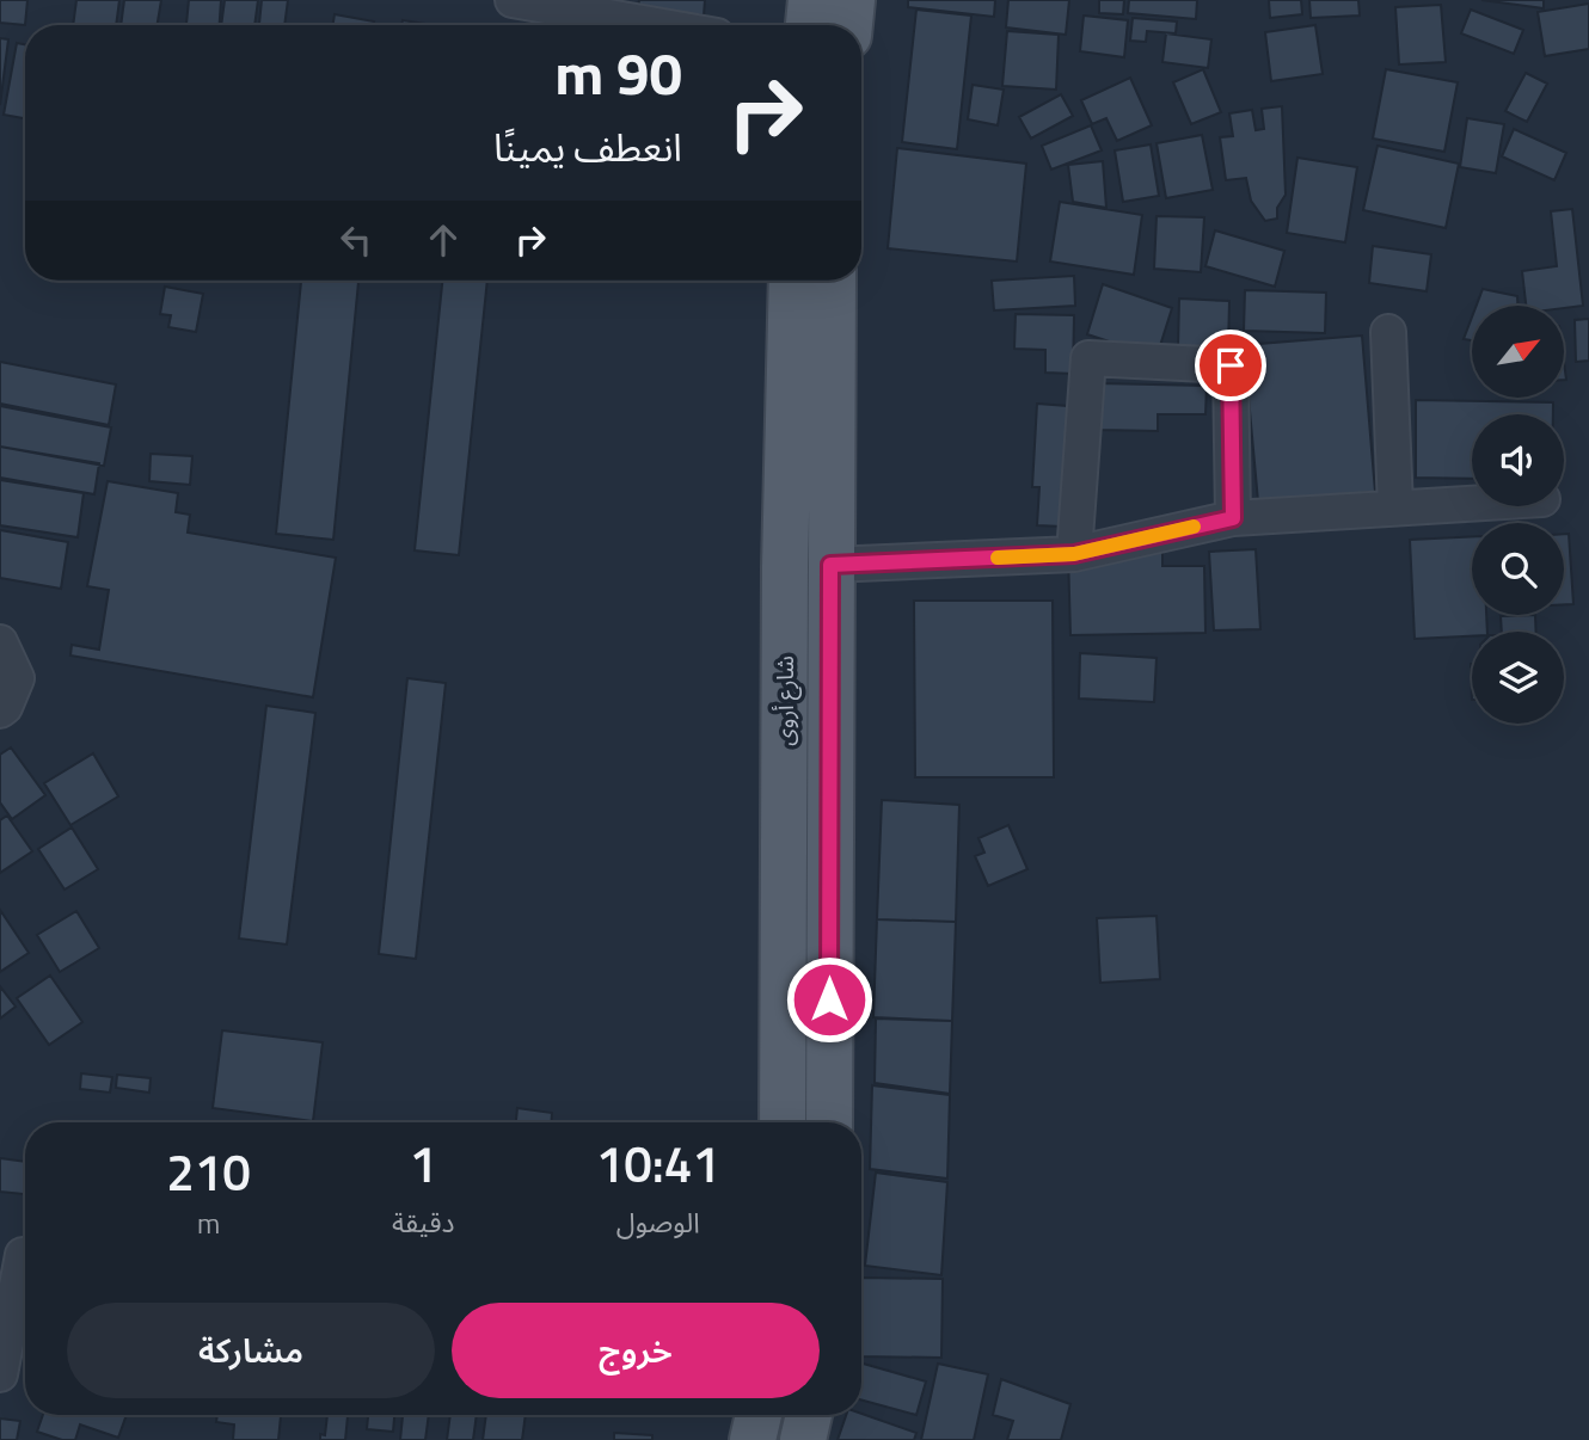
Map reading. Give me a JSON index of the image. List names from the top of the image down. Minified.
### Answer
{"streets":{"main road":["شارع أروى"]},"north":"top right","page":{"turn":["90 m","انعطف يمينًا"],"eta":["10:41","الوصول","1","دقيقة","210","m"],"buttons":["خروج","مشاركة"]}}
